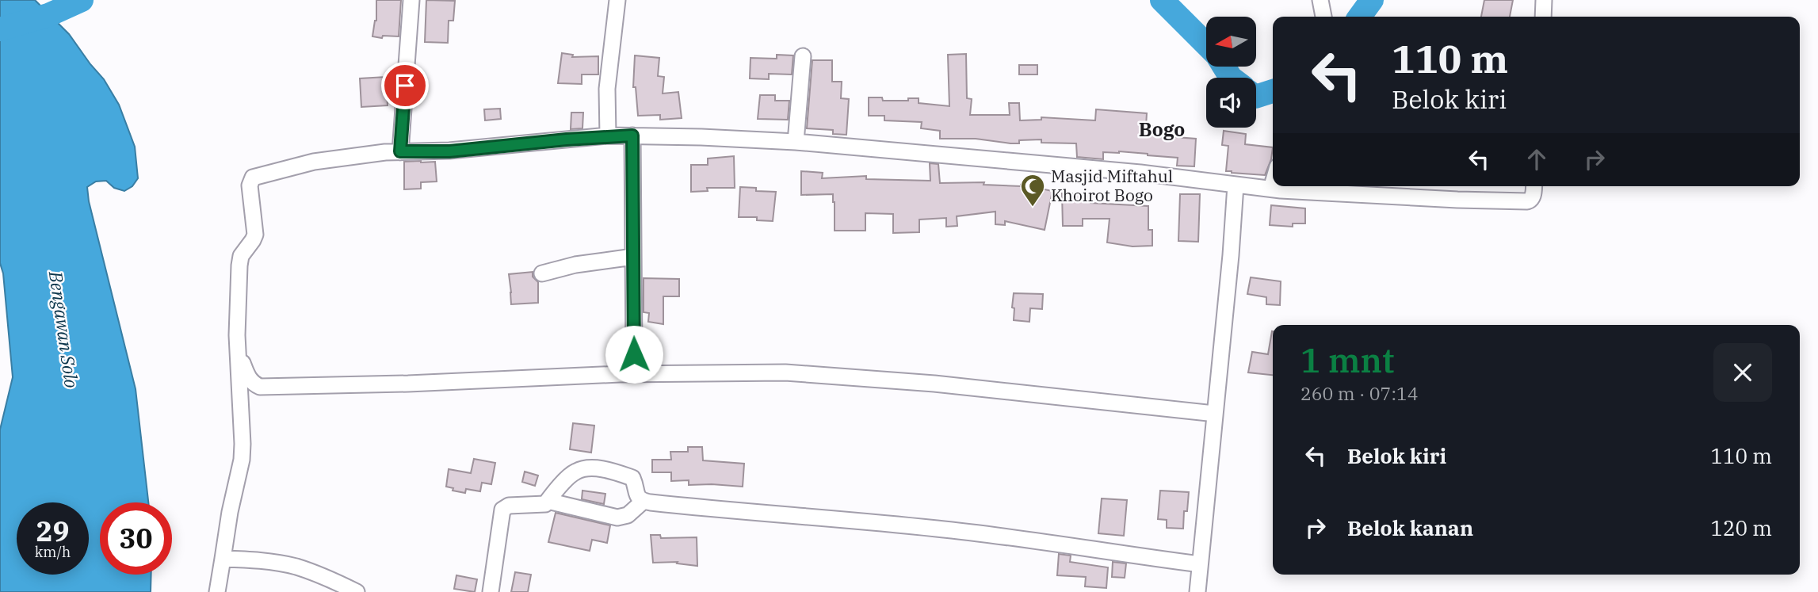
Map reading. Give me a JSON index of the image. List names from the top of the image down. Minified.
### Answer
{"districts":["Bogo"],"water":["Bengawan Solo"],"places":{"mosque":["Masjid Miftahul Khoirot Bogo"]},"north":"left","page":{"turn":["110 m","Belok kiri"],"heading":["1 mnt","260 m · 07:14"],"list":[{"name":"Belok kiri","value":"110 m"},{"name":"Belok kanan","value":"120 m"}],"speed":"29 km/h","limit":"30"}}
